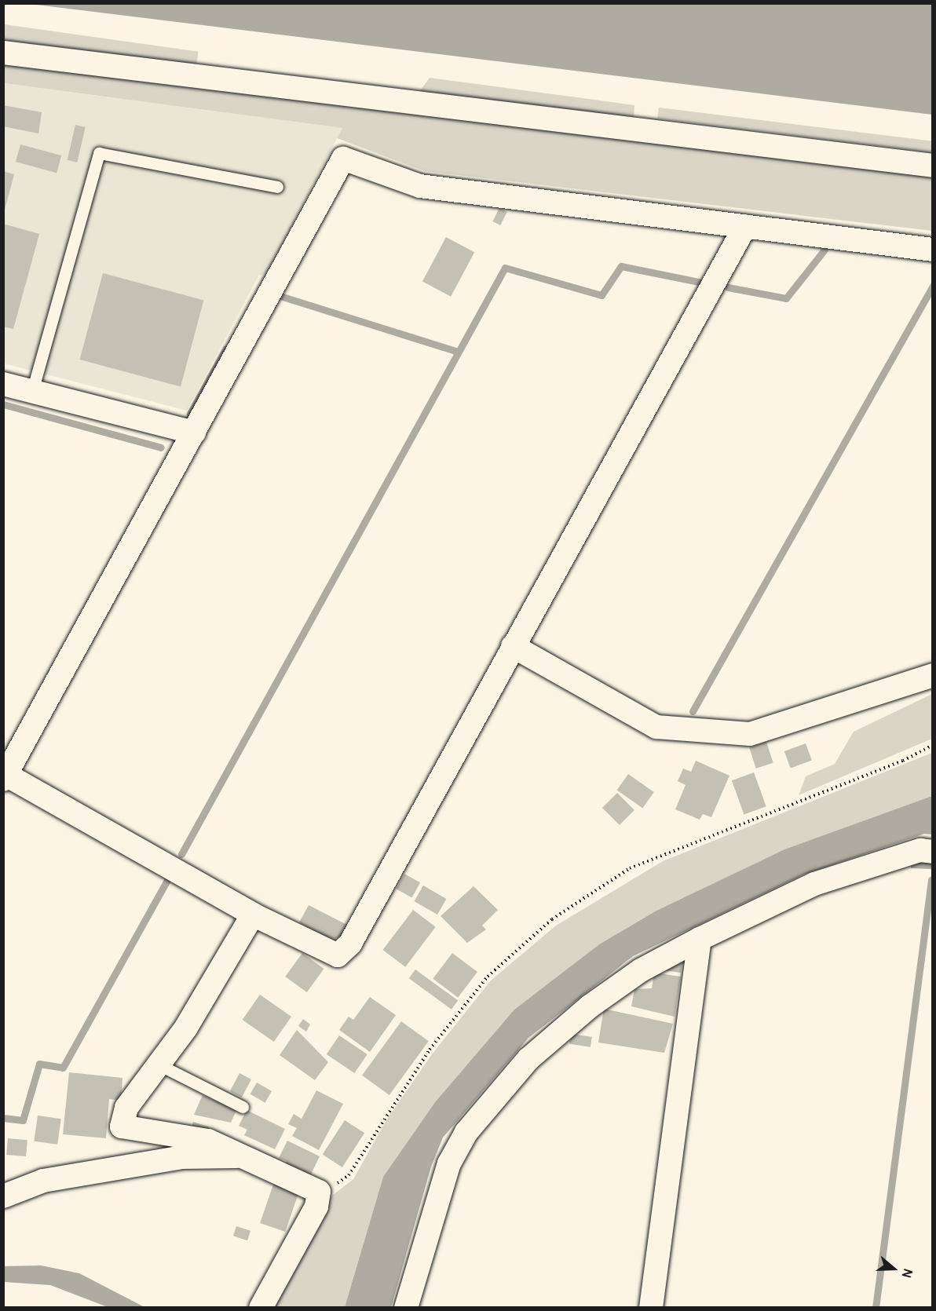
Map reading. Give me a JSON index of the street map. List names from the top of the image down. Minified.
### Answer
{"north":"right"}
